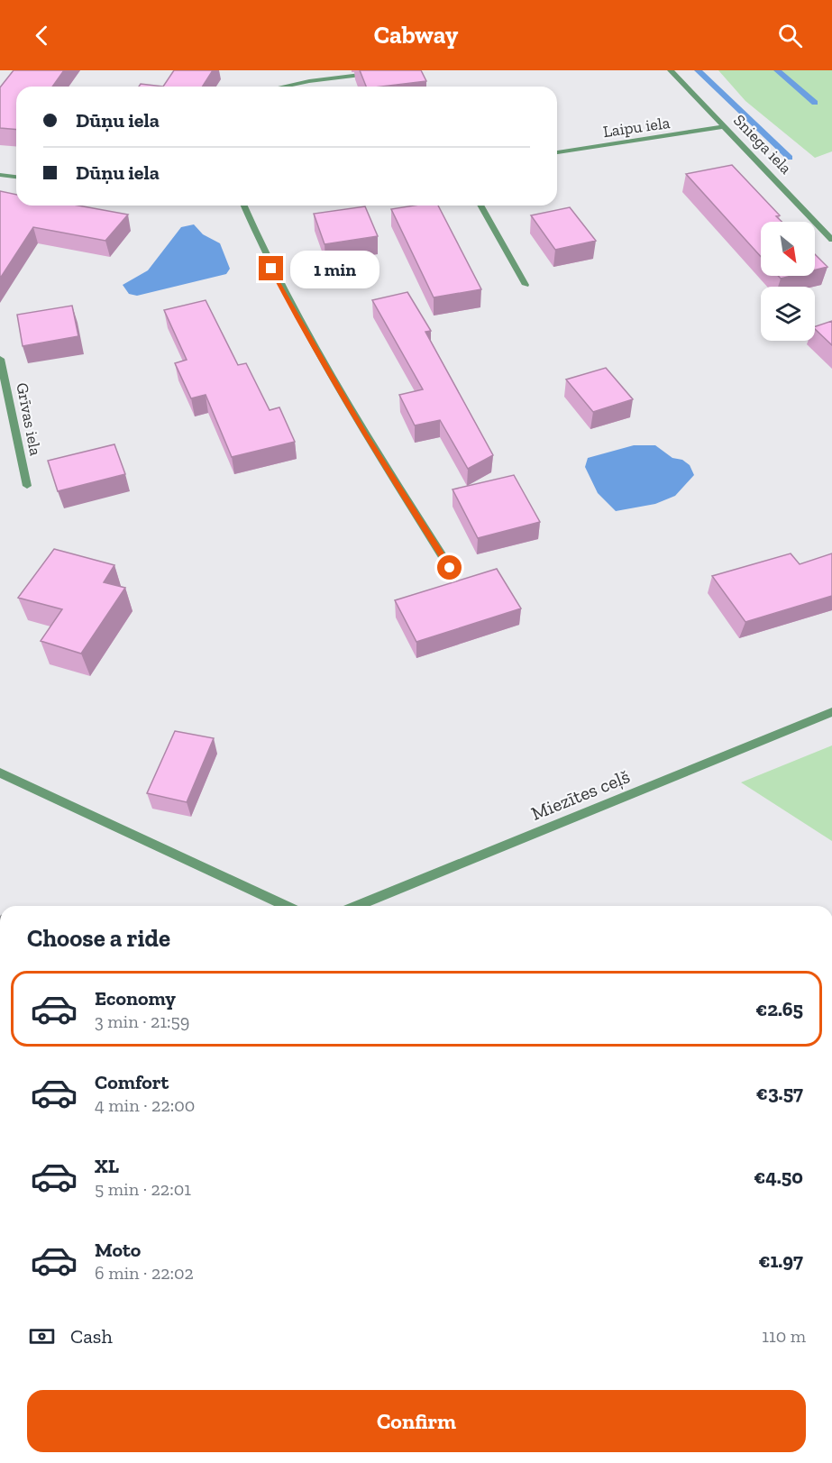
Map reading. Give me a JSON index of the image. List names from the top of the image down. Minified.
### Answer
{"streets":{"street":["Laipu iela","Sniega iela","Grīvas iela","Miezītes ceļš"]},"crossings":[["Laipu iela","Sniega iela"]],"north":"bottom right","page":{"header":"Cabway","banner":["Dūņu iela","Dūņu iela"],"bubble":"1 min","heading":"Choose a ride","list":[{"name":"Economy","note":"3 min · 21:59","value":"€2.65"},{"name":"Comfort","note":"4 min · 22:00","value":"€3.57"},{"name":"XL","note":"5 min · 22:01","value":"€4.50"},{"name":"Moto","note":"6 min · 22:02","value":"€1.97"}],"pay":["Cash","110 m"],"buttons":"Confirm"}}
